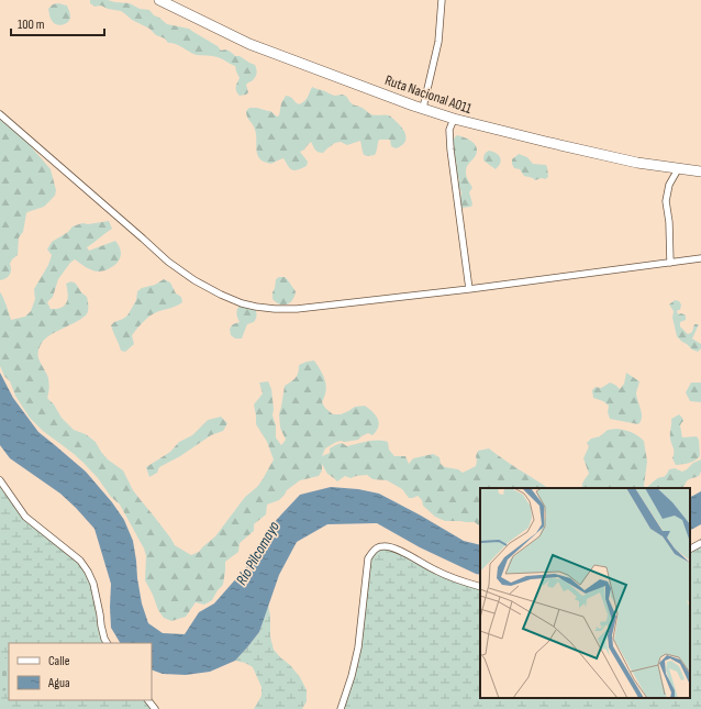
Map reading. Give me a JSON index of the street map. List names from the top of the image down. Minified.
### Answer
{"streets":{"main road":["Ruta Nacional A011"]},"water":["Río Pilcomayo"],"legend":["Calle","Agua"],"scale_bar":"100 m"}
